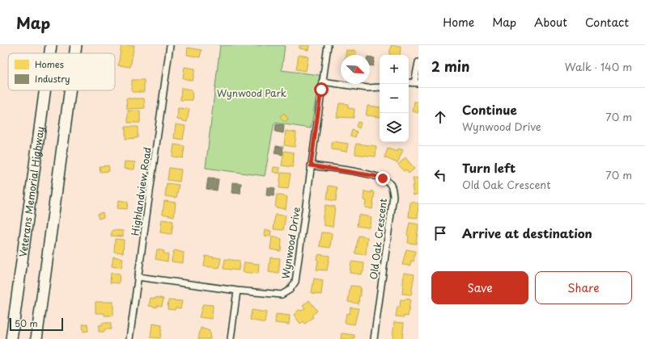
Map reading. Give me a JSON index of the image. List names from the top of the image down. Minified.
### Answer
{"streets":{"highway":["Veterans Memorial Highway"],"street":["Highlandview Road","Old Oak Crescent","Wynwood Drive"]},"crossings":[["Highlandview Road","Wynwood Drive"],["Old Oak Crescent","Wynwood Drive"]],"parks":["Wynwood Park"],"legend":["Homes","Industry"],"scale_bar":"50 m","north":"bottom right","page":{"header":"Map","nav":["Home","Map","About","Contact"],"heading":["2 min","Walk · 140 m"],"map_buttons":["+","−"],"list":[["Continue","Wynwood Drive","70 m"],["Turn left","Old Oak Crescent","70 m"],"Arrive at destination"],"buttons":["Save","Share"],"scale":"50 m"}}
